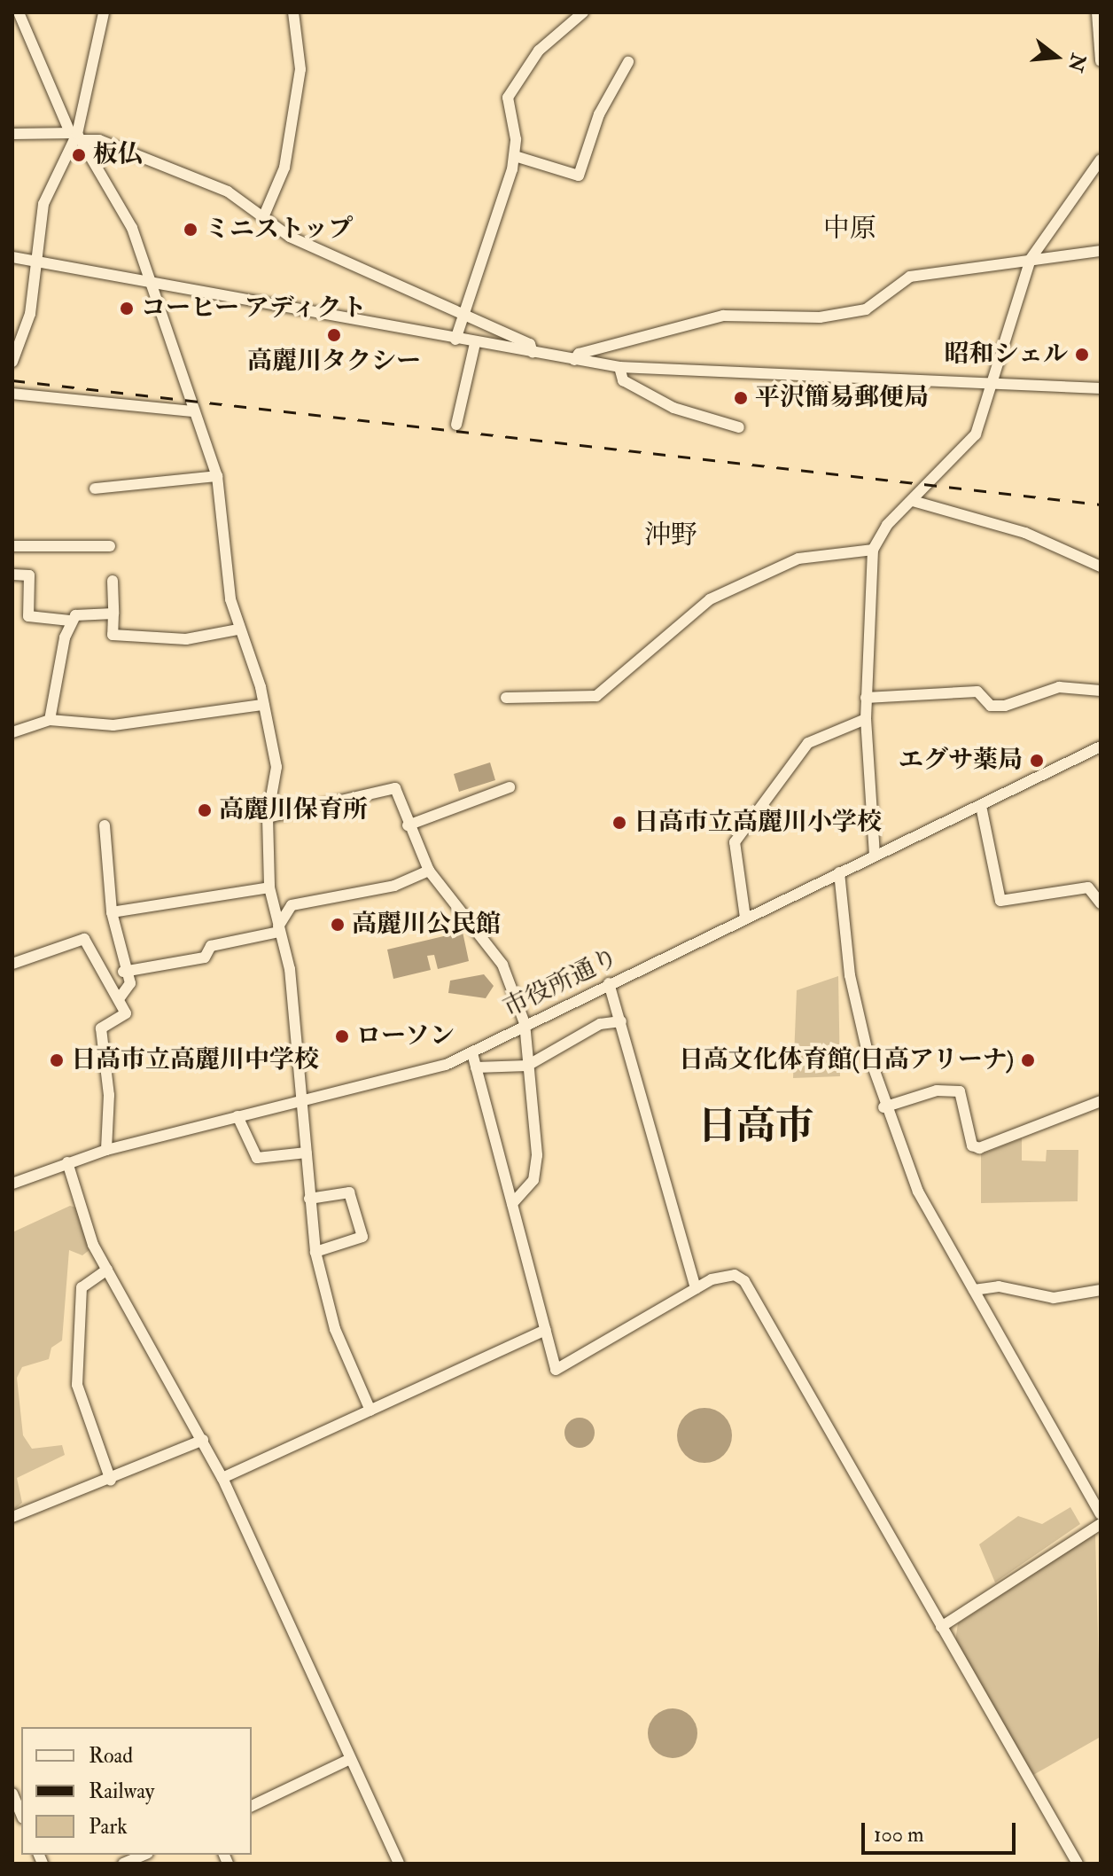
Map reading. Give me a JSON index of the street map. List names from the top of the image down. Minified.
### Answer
{"streets":{"street":["市役所通り"]},"districts":["中原","沖野","日高市"],"places":["板仏","ミニストップ","コーヒー アディクト","高麗川タクシー","昭和シェル","平沢簡易郵便局","エグサ薬局","高麗川保育所","日高市立高麗川小学校","高麗川公民館","ローソン","日高市立高麗川中学校","日高文化体育館(日高アリーナ)"],"legend":["Road","Railway","Park"],"scale_bar":"100 m","north":"right"}
